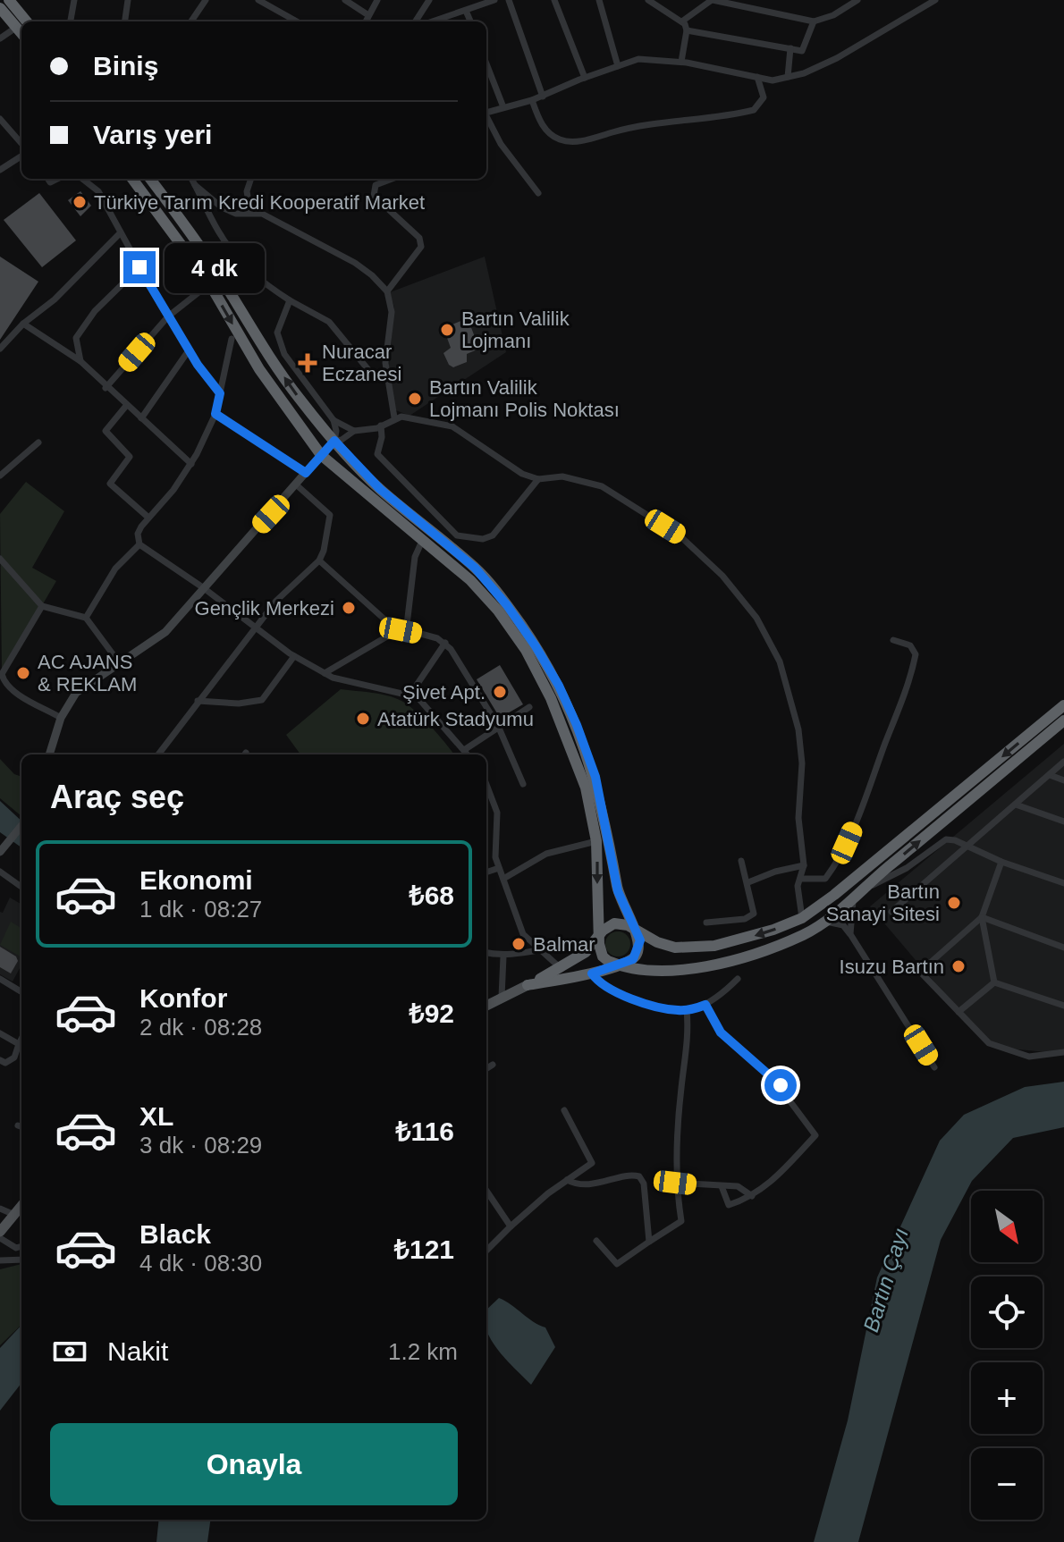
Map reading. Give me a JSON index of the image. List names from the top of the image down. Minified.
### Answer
{"water":["Bartın Çayı"],"places":{"other":["Türkiye Tarım Kredi Kooperatif Market","Bartın Valilik Lojmanı","Bartın Valilik Lojmanı Polis Noktası","Gençlik Merkezi","AC AJANS & REKLAM","Şivet Apt.","Atatürk Stadyumu","Bartın Sanayi Sitesi","Balmar","Isuzu Bartın"],"health":["Nuracar Eczanesi"]},"north":"bottom right","page":{"banner":["Biniş","Varış yeri"],"bubble":"4 dk","heading":"Araç seç","list":[{"name":"Ekonomi","note":"1 dk · 08:27","value":"₺68"},{"name":"Konfor","note":"2 dk · 08:28","value":"₺92"},{"name":"XL","note":"3 dk · 08:29","value":"₺116"},{"name":"Black","note":"4 dk · 08:30","value":"₺121"}],"map_buttons":["+","−"],"pay":["Nakit","1.2 km"],"buttons":"Onayla"}}
